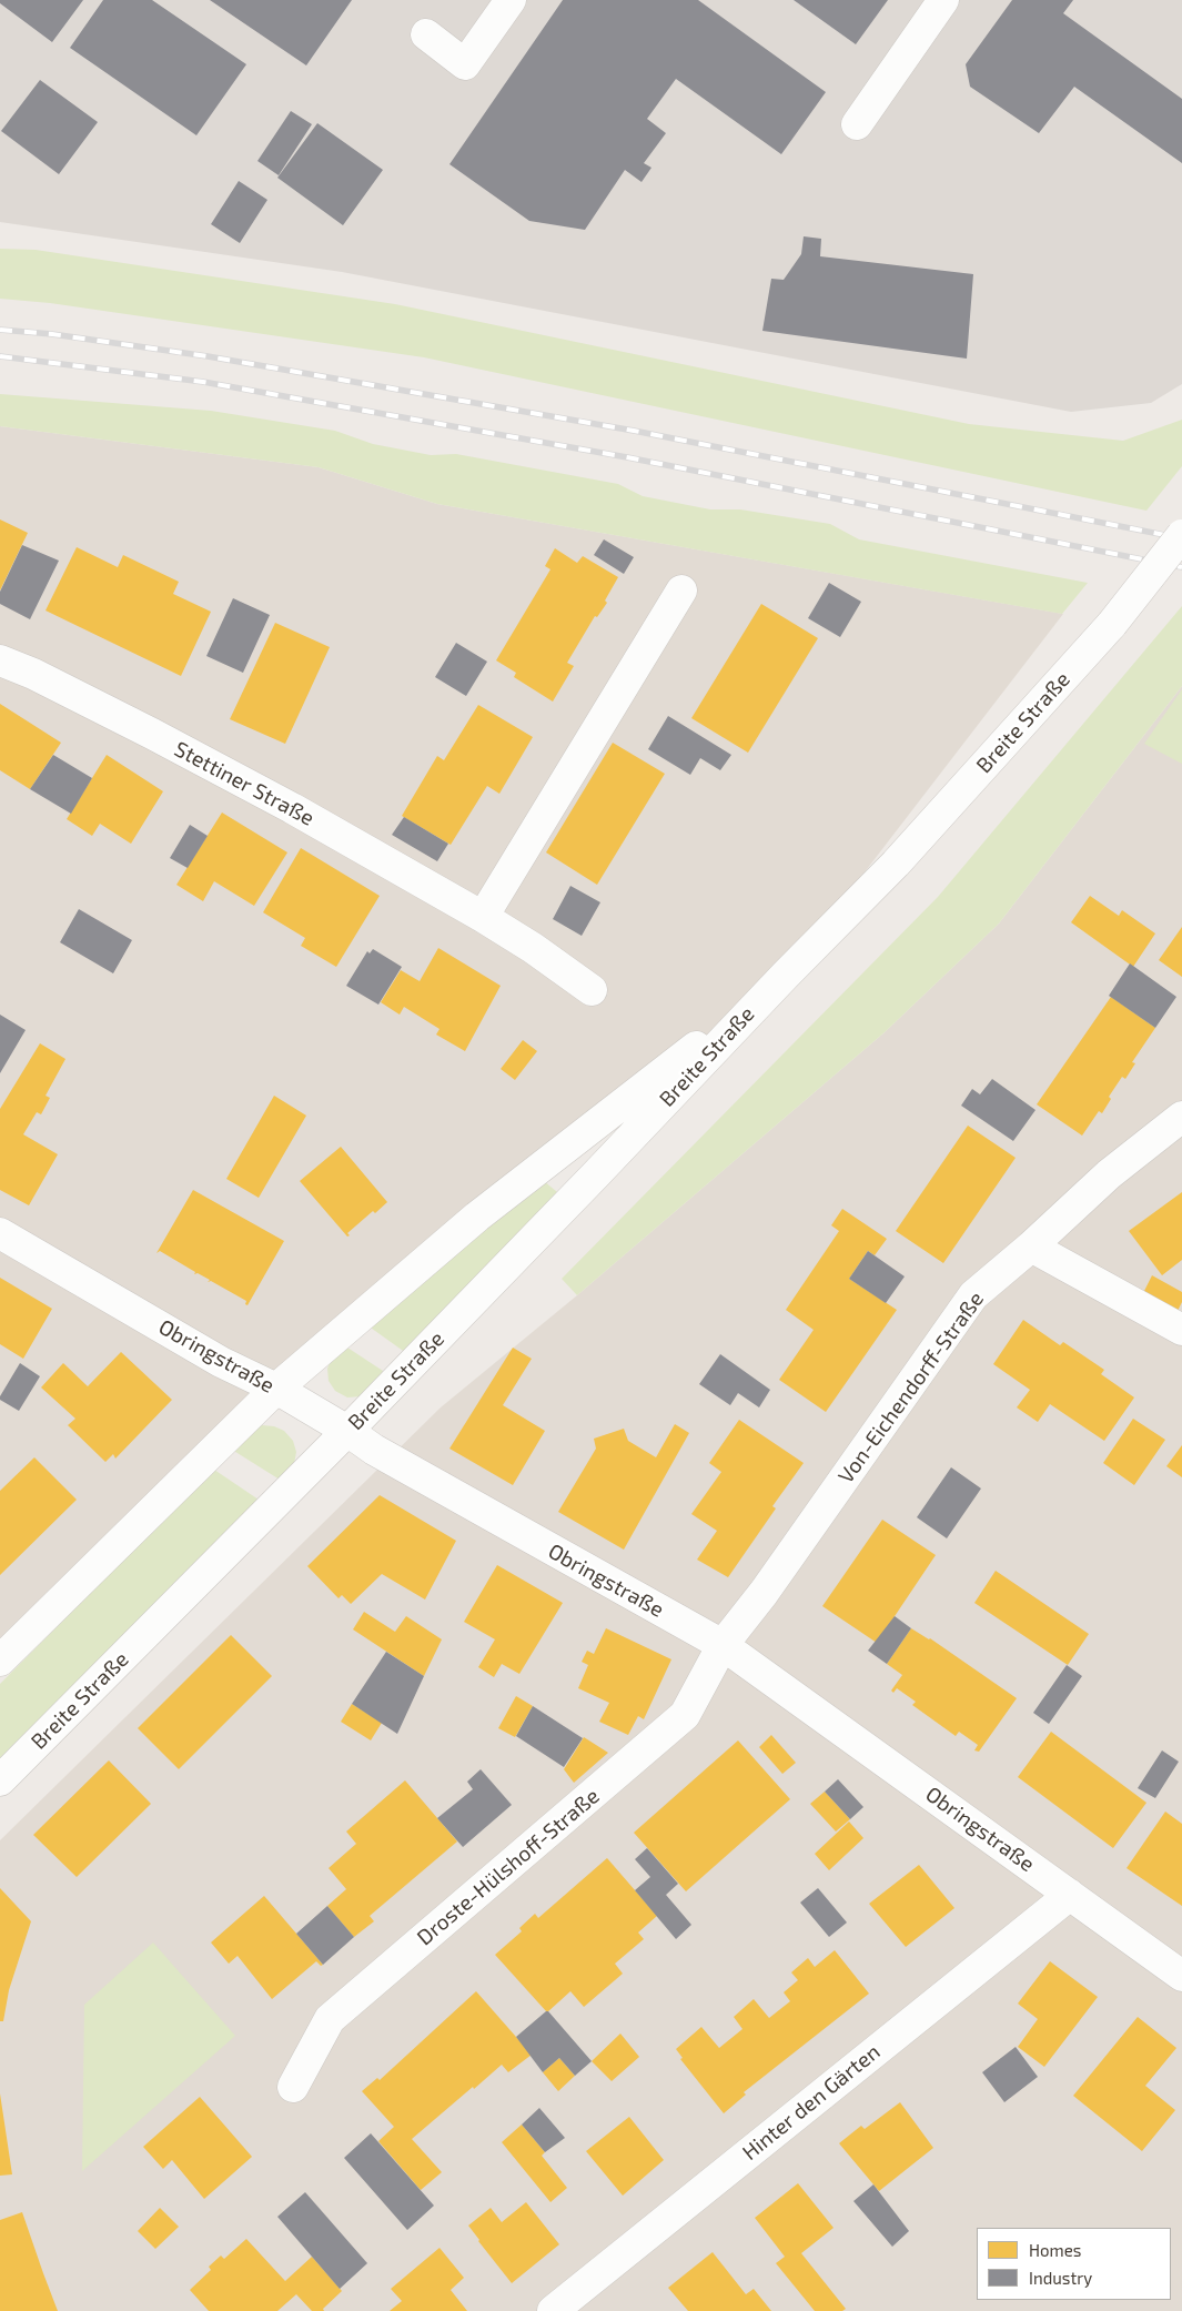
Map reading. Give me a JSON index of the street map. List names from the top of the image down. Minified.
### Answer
{"streets":{"street":["Breite Straße","Stettiner Straße","Obringstraße","Von-Eichendorff-Straße","Droste-Hülshoff-Straße","Hinter den Gärten"]},"crossings":[["Breite Straße","Obringstraße"],["Obringstraße","Von-Eichendorff-Straße"],["Obringstraße","Droste-Hülshoff-Straße"],["Obringstraße","Hinter den Gärten"],["Von-Eichendorff-Straße","Droste-Hülshoff-Straße"]],"legend":["Homes","Industry"]}
